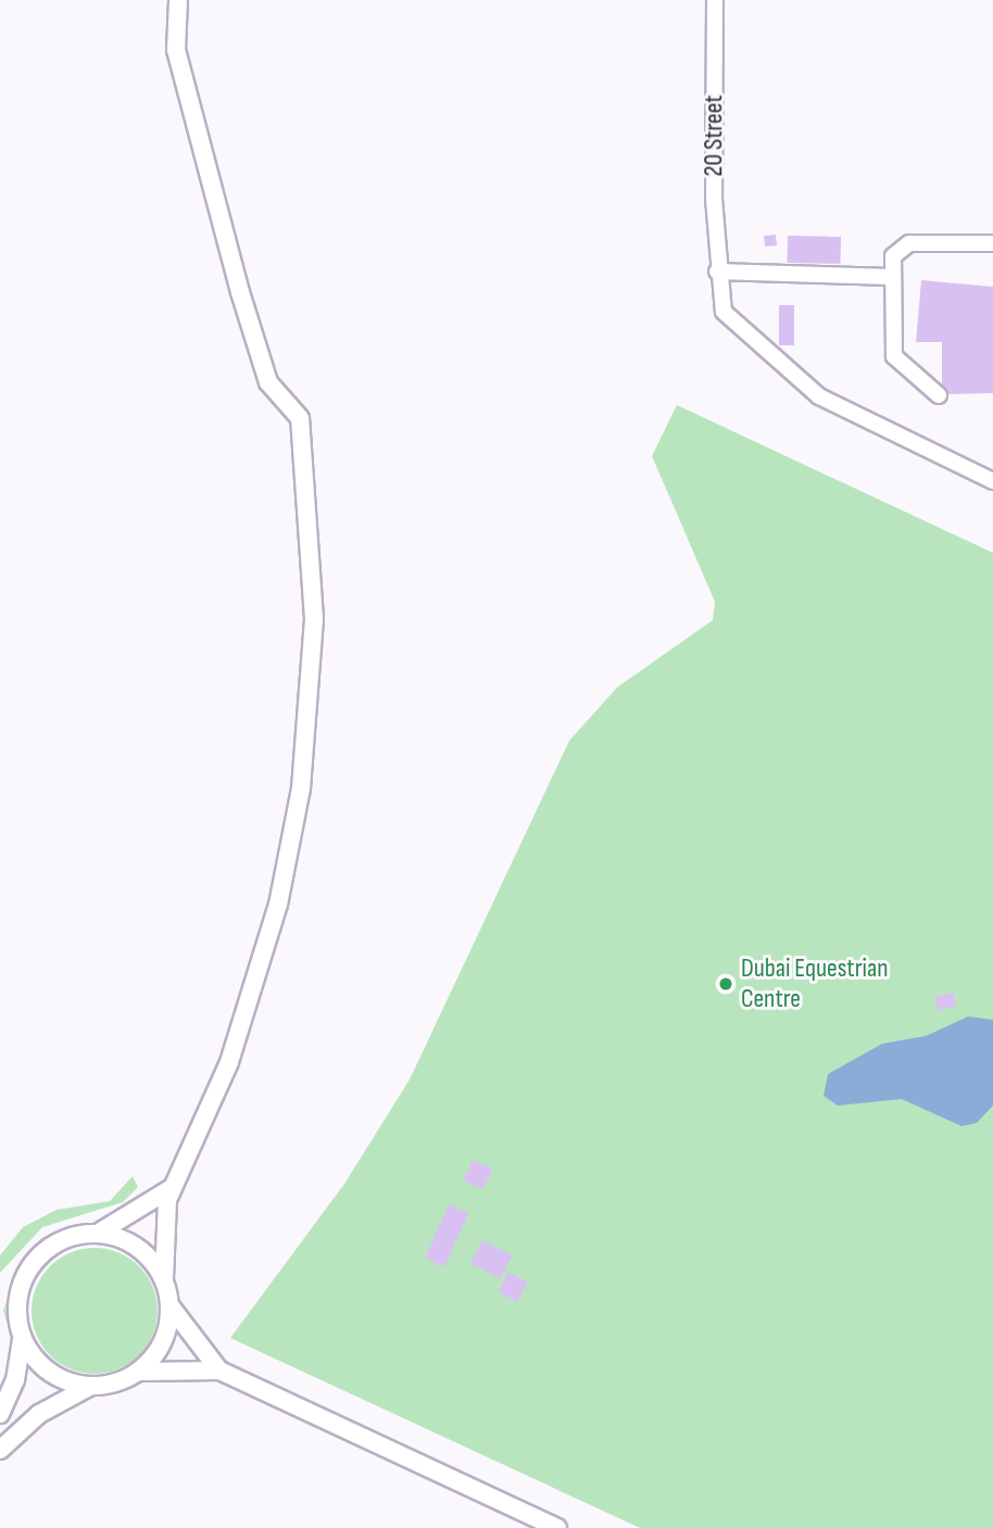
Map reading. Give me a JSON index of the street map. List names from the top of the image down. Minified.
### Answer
{"streets":{"street":["20 Street"]},"places":["Dubai Equestrian Centre"]}
